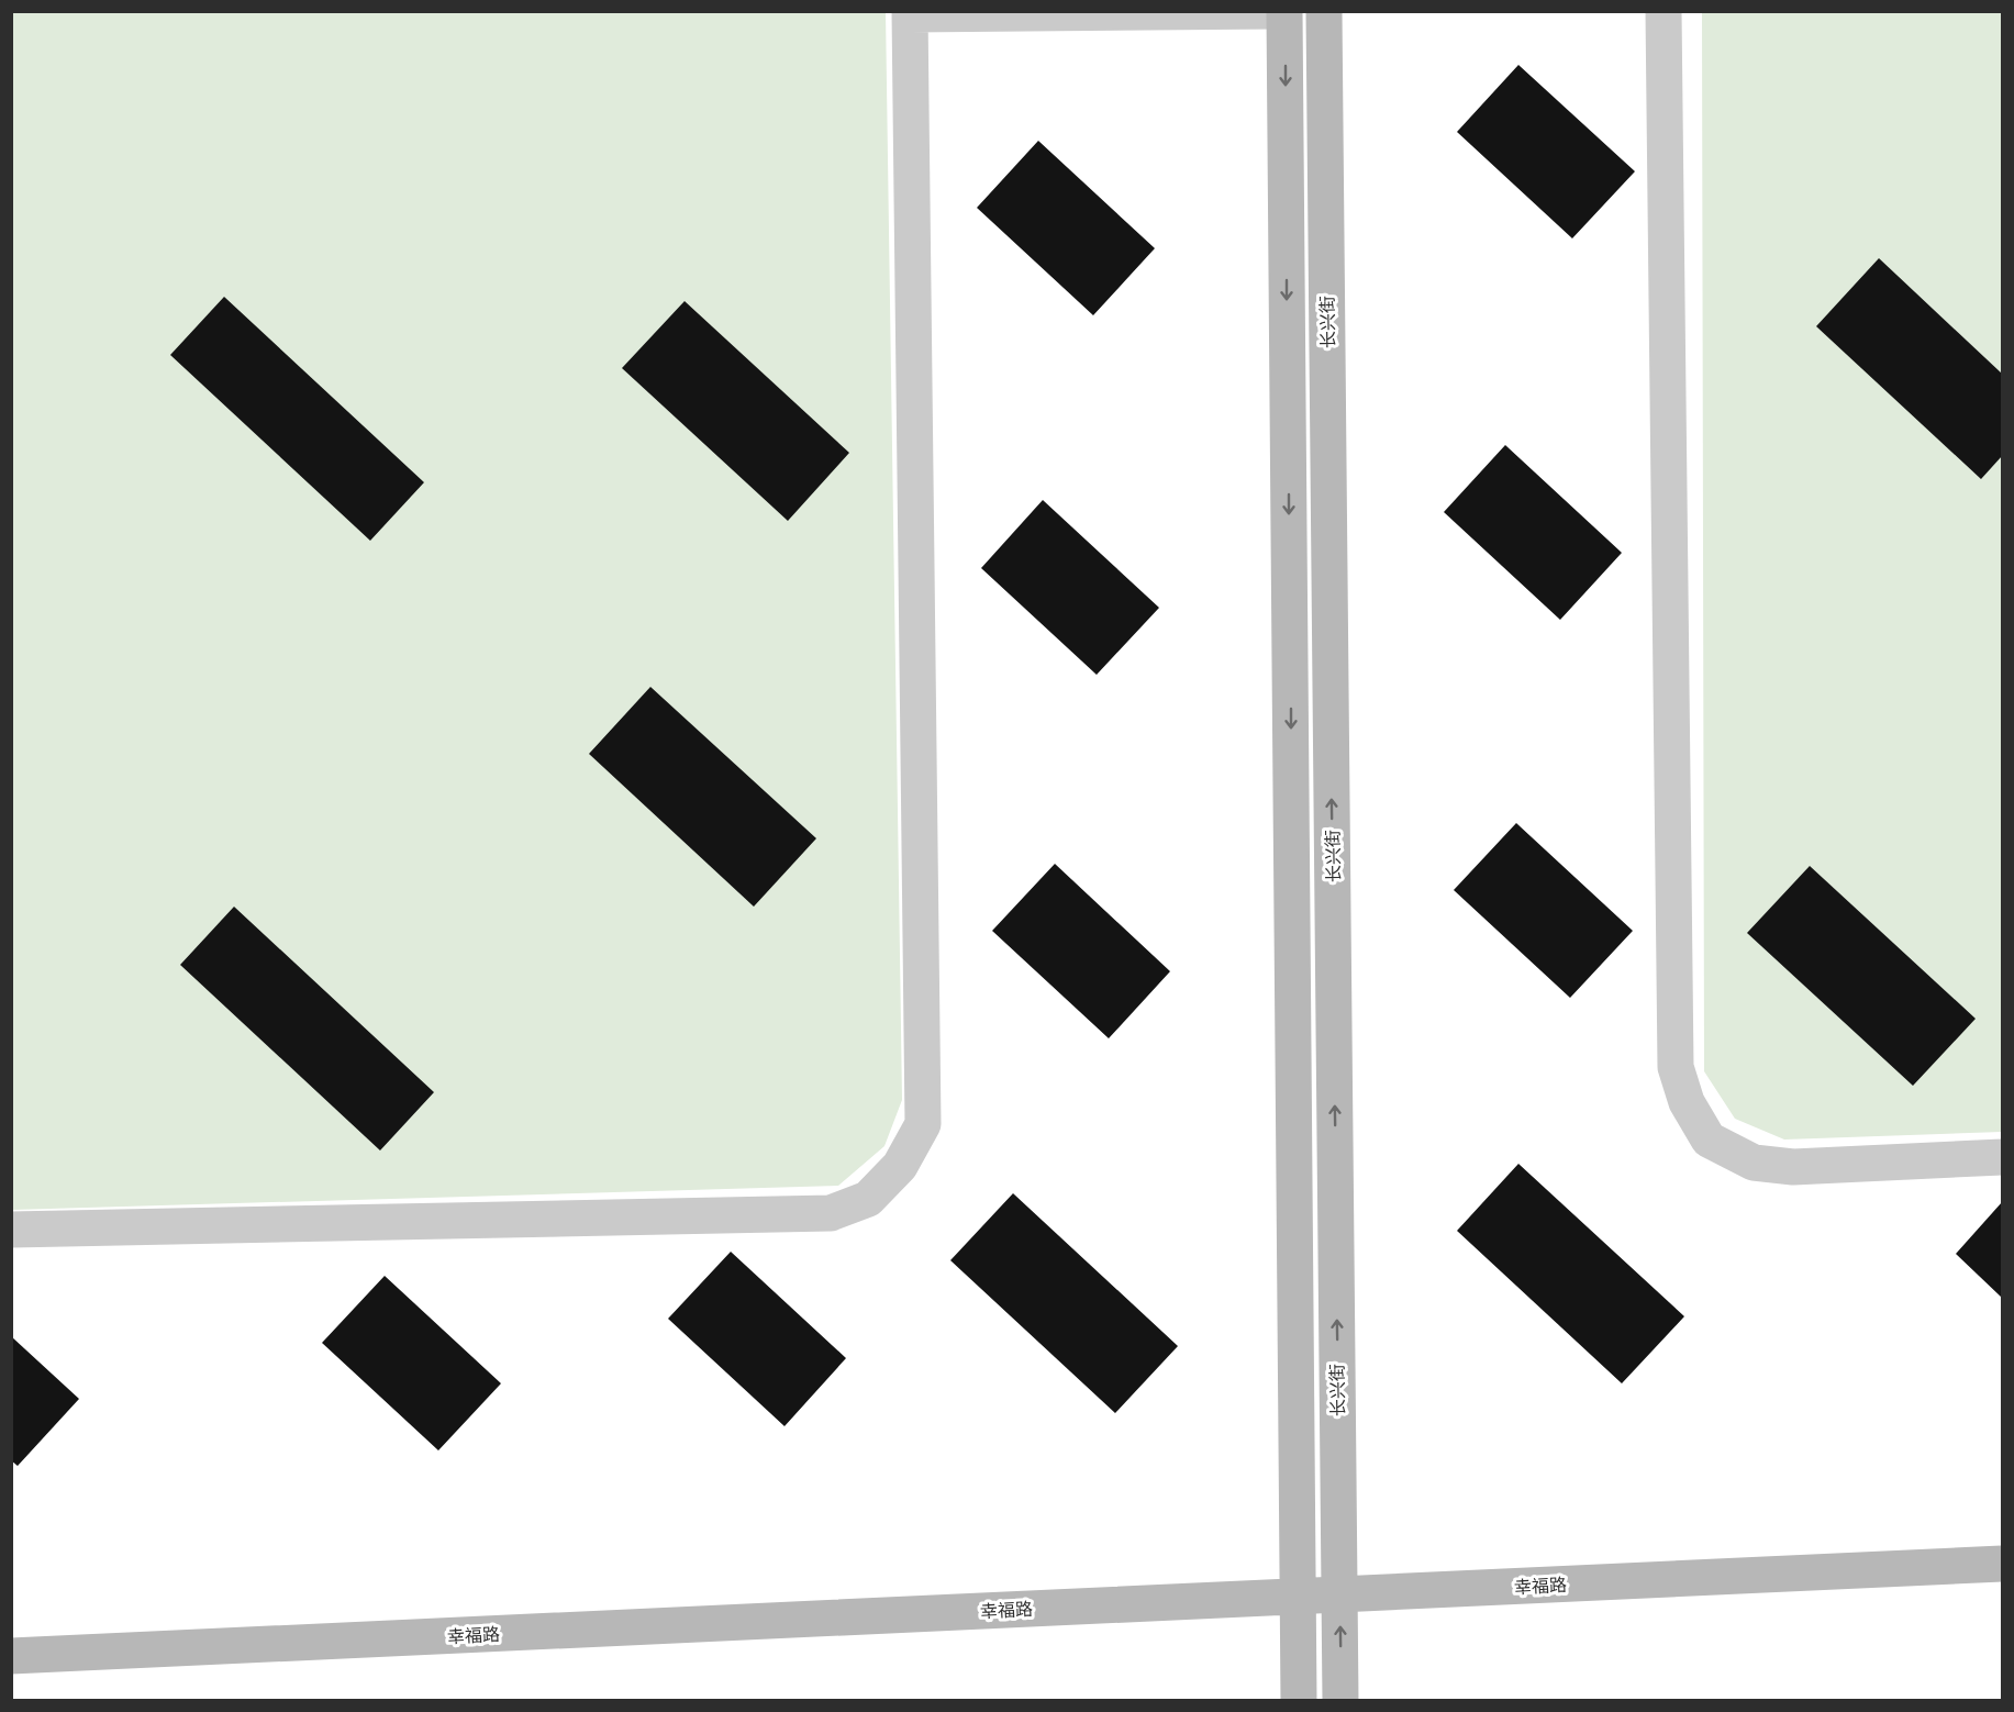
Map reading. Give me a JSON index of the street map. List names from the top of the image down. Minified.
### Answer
{"streets":{"street":["长兴街","幸福路"]},"crossings":[["长兴街","幸福路"]]}
